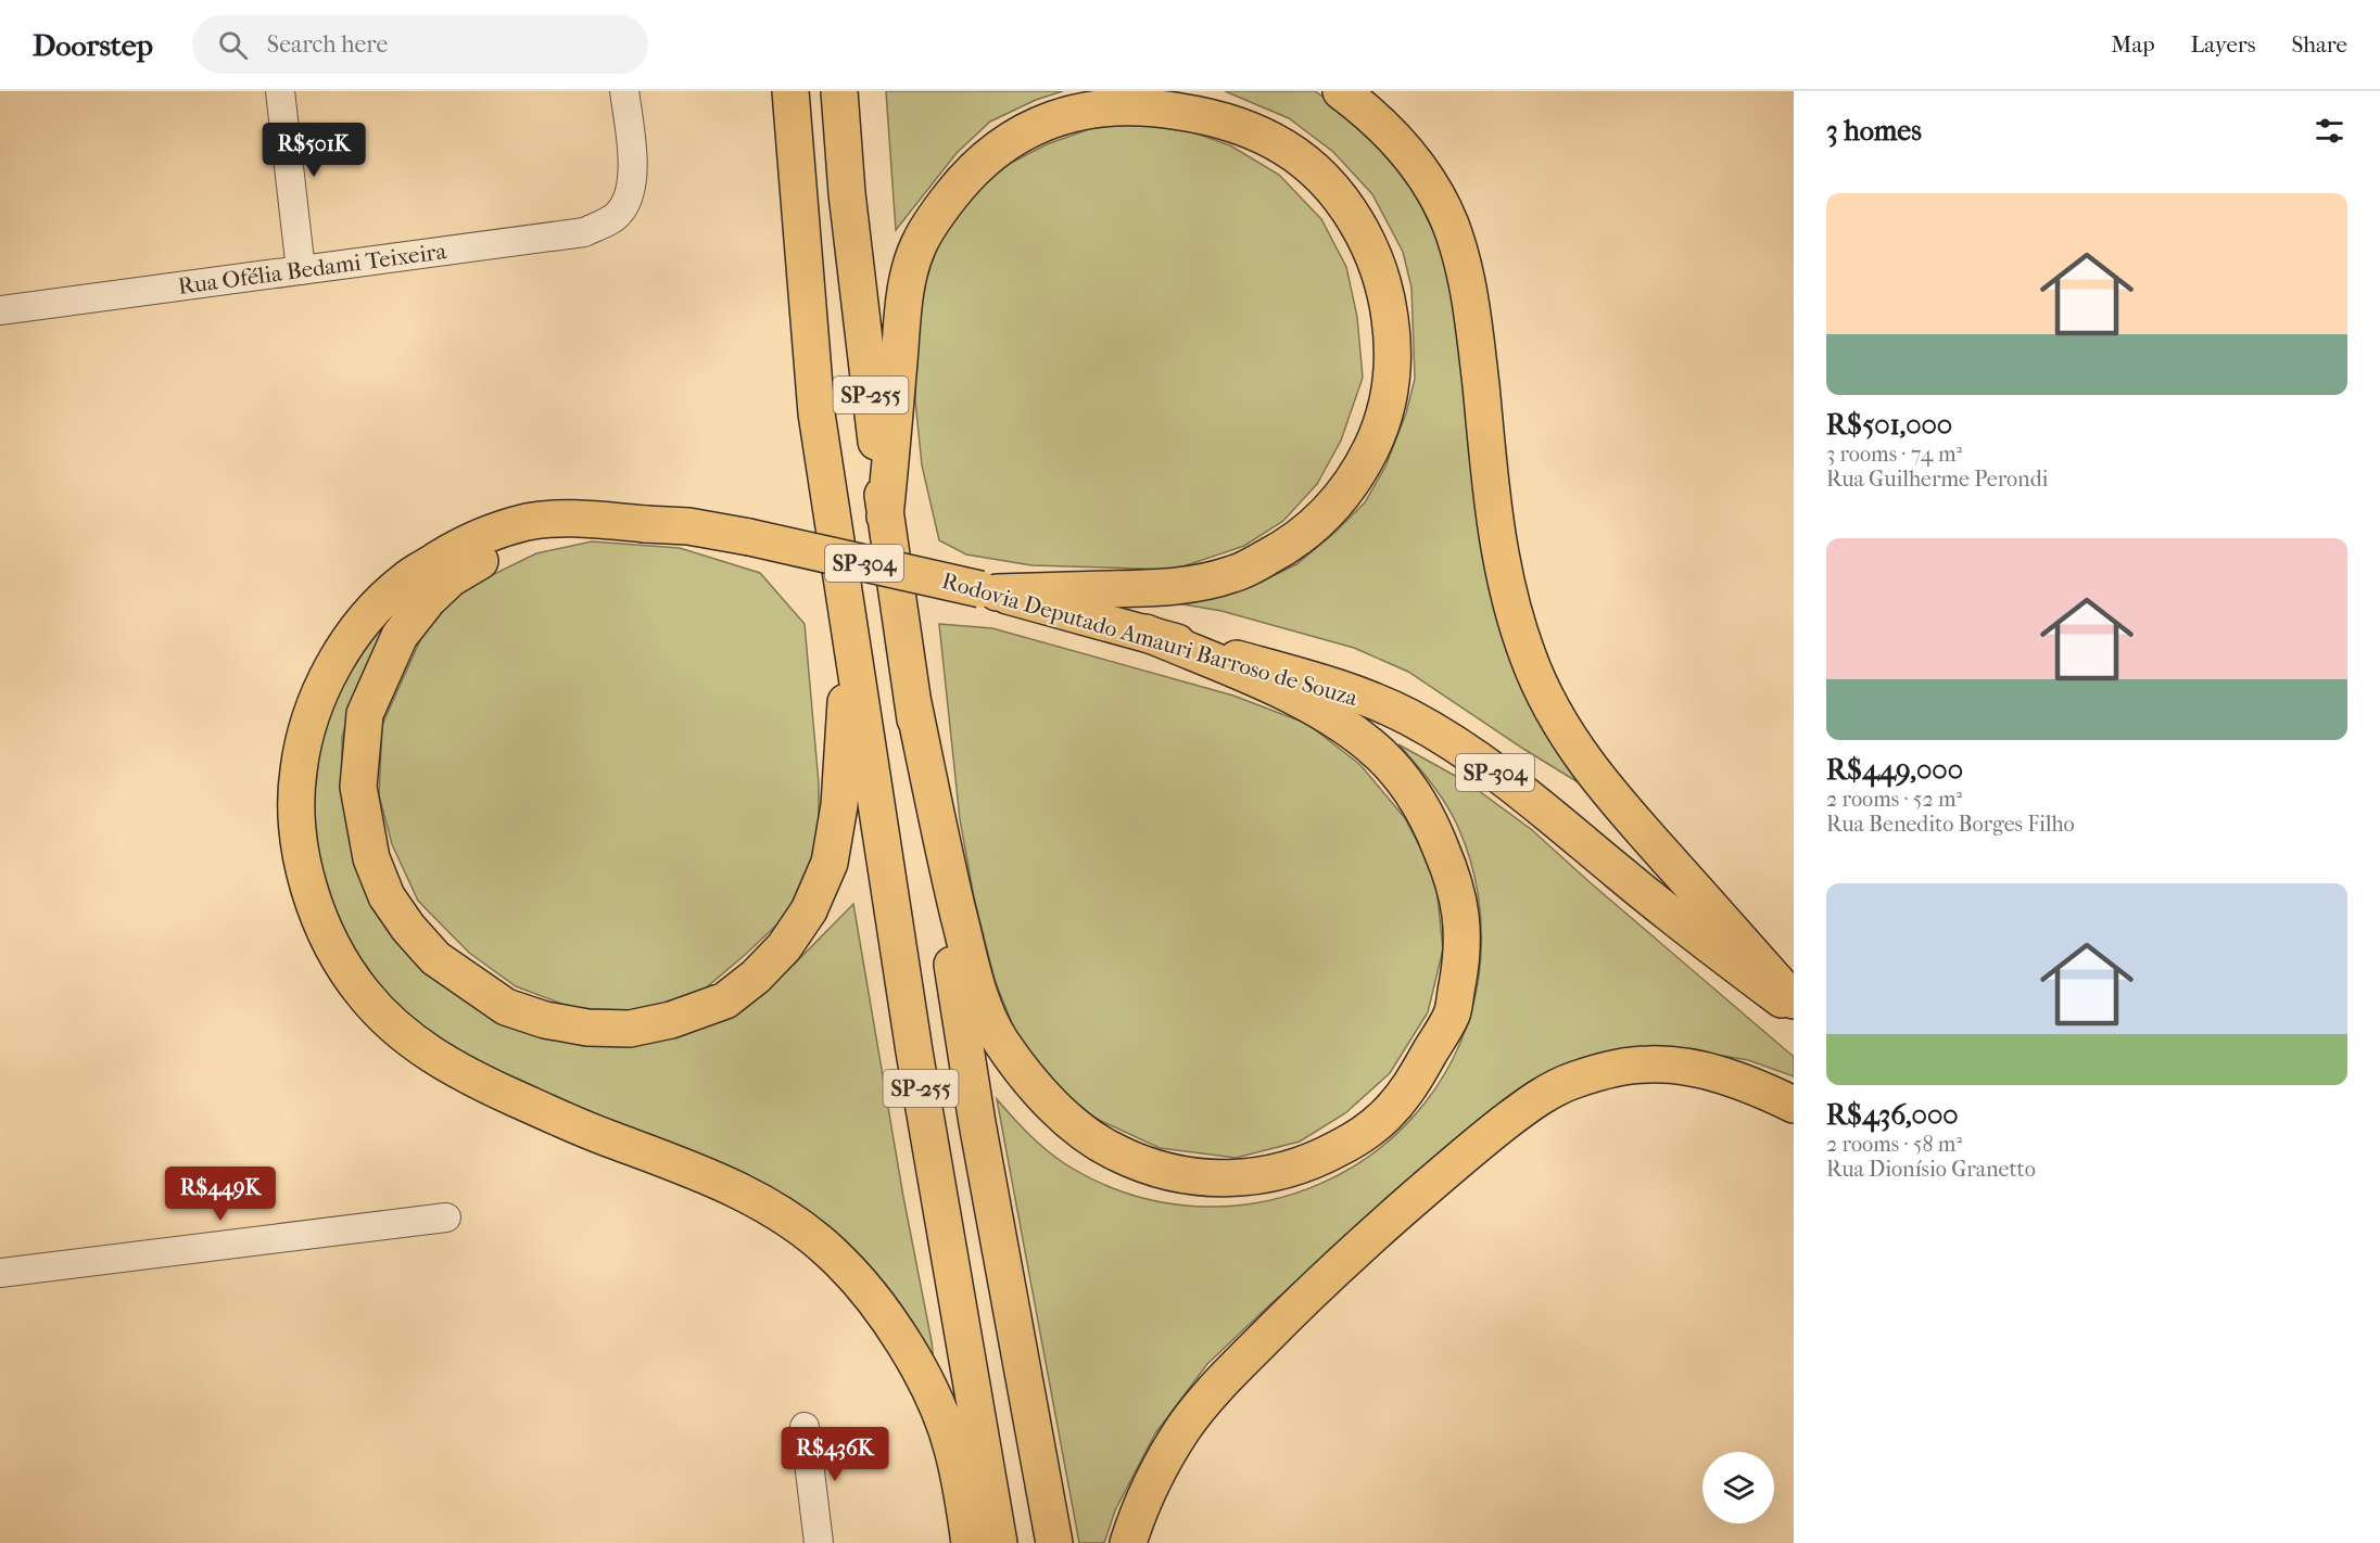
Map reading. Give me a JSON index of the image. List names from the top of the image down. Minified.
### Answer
{"streets":{"main road":["SP-255","SP-304","Rodovia Deputado Amauri Barroso de Souza"],"street":["Rua Ofélia Bedami Teixeira"]},"page":{"header":"Doorstep","search":"Search here","nav":["Map","Layers","Share"],"heading":"3 homes","price":["R$501K","R$449K","R$436K"],"list":[{"name":"R$501,000","note":"3 rooms · 74 m² · Rua Guilherme Perondi"},{"name":"R$449,000","note":"2 rooms · 52 m² · Rua Benedito Borges Filho"},{"name":"R$436,000","note":"2 rooms · 58 m² · Rua Dionísio Granetto"}]}}
